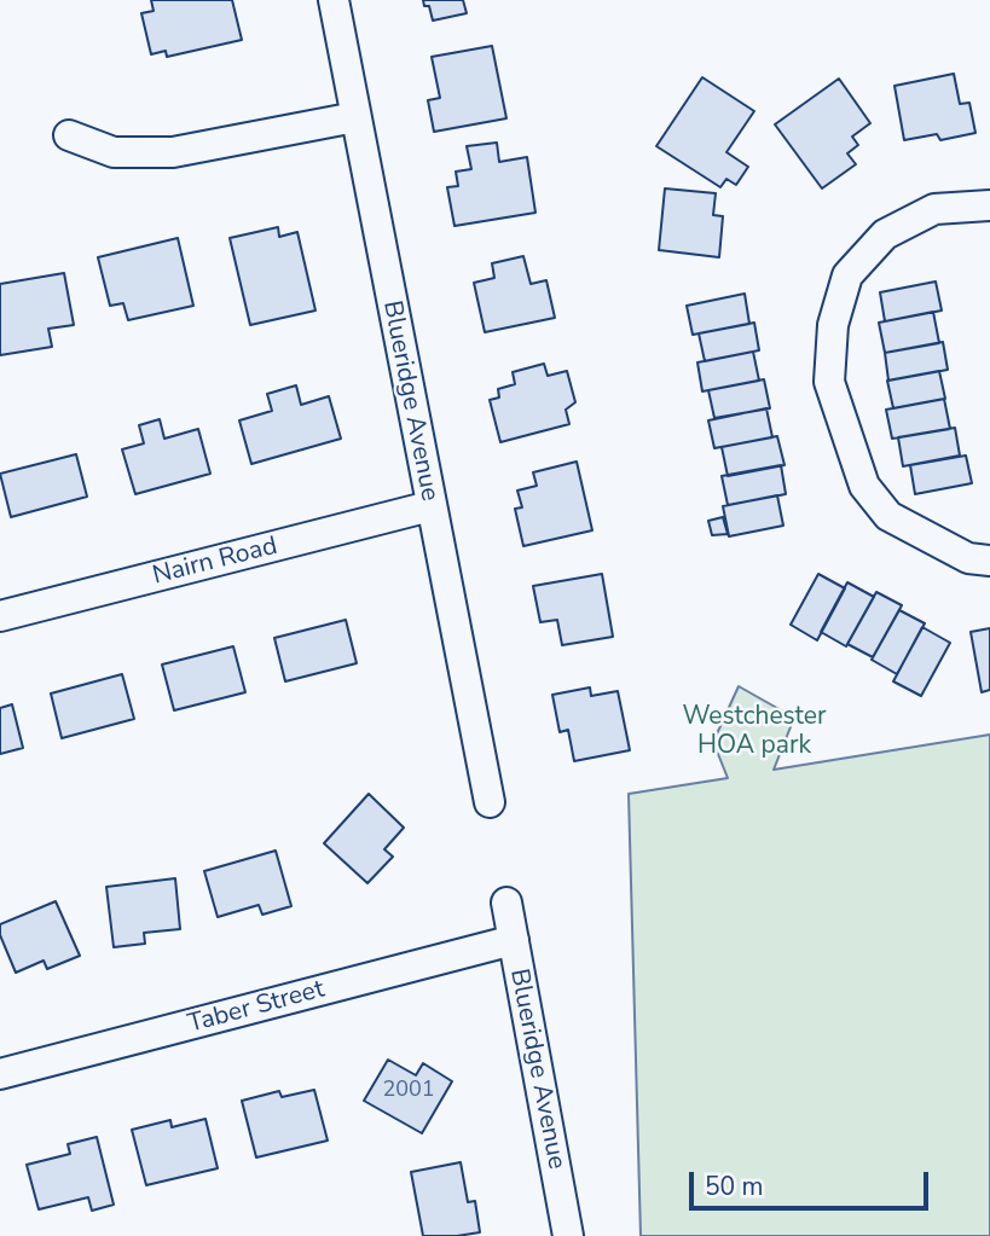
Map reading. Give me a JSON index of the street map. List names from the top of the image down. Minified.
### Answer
{"streets":{"street":["Blueridge Avenue","Nairn Road","Taber Street"]},"crossings":[["Blueridge Avenue","Nairn Road"],["Blueridge Avenue","Taber Street"]],"parks":["Westchester HOA park"],"house_numbers":["2001"],"scale_bar":"50 m"}
